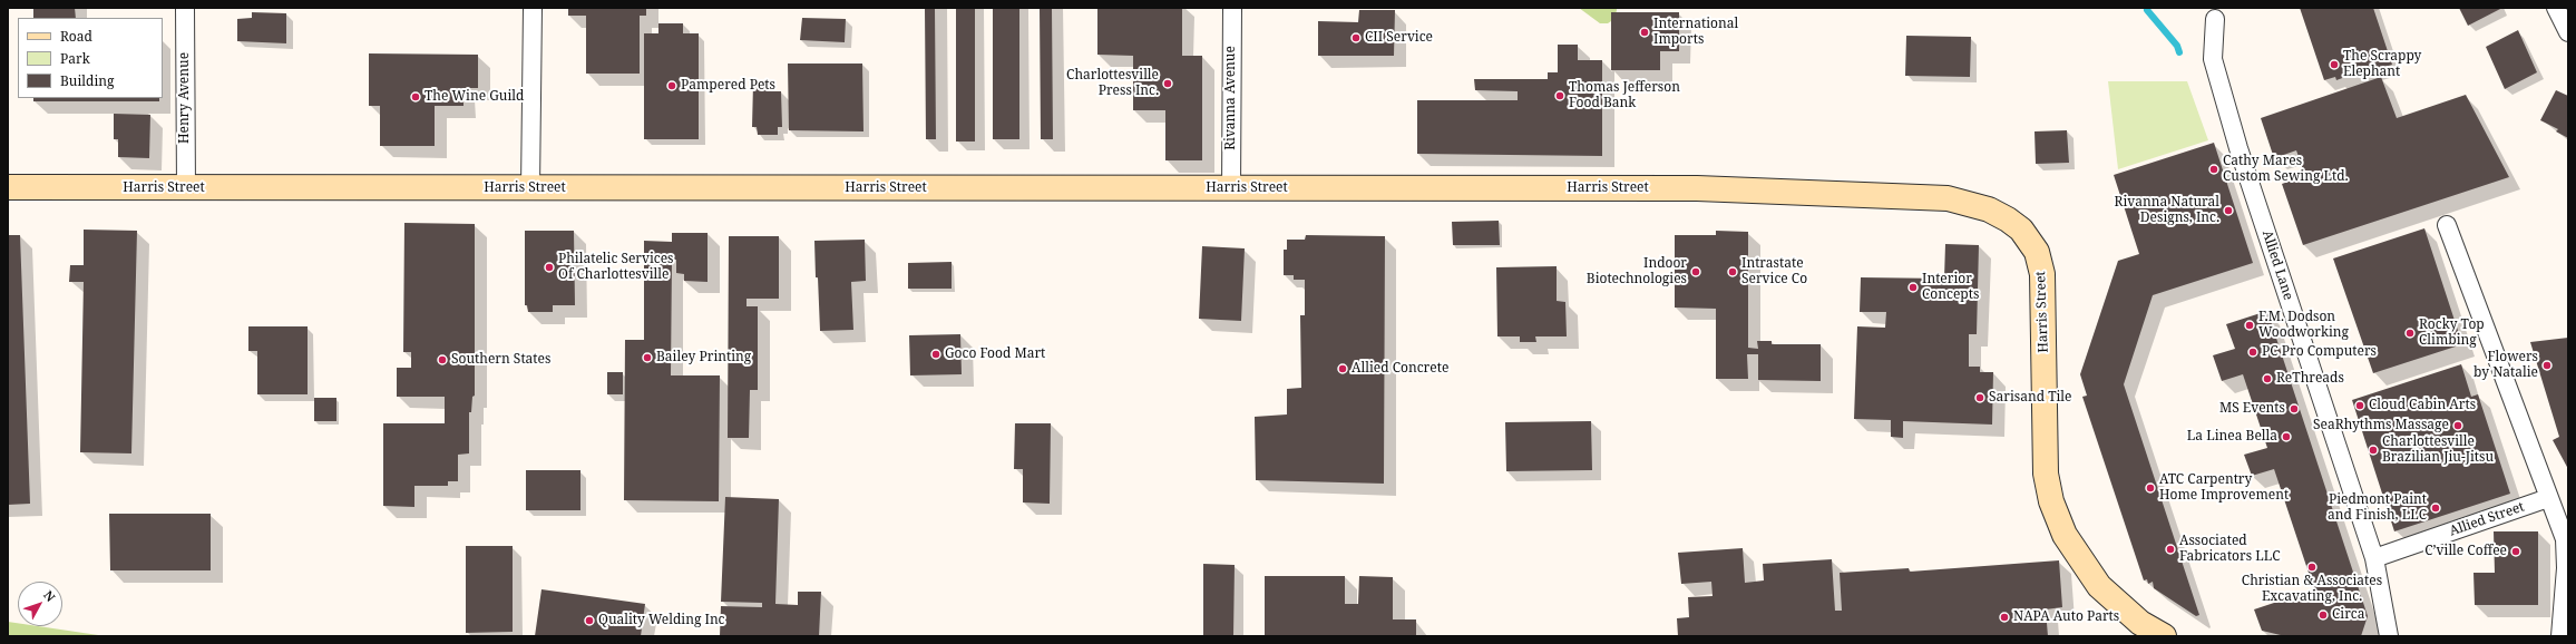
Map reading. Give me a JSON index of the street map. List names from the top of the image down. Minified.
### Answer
{"streets":{"street":["Henry Avenue","Rivanna Avenue","Harris Street","Allied Lane","Allied Street"]},"crossings":[["Henry Avenue","Harris Street"],["Rivanna Avenue","Harris Street"],["Allied Lane","Allied Street"]],"places":["International Imports","CII Service","The Scrappy Elephant","Charlottesville Press Inc.","Pampered Pets","Thomas Jefferson Food Bank","The Wine Guild","Cathy Mares Custom Sewing Ltd.","Rivanna Natural Designs, Inc.","Philatelic Services Of Charlottesville","Indoor Biotechnologies","Intrastate Service Co","Interior Concepts","F.M. Dodson Woodworking","Rocky Top Climbing","PC Pro Computers","Goco Food Mart","Bailey Printing","Southern States","Flowers by Natalie","Allied Concrete","ReThreads","Sarisand Tile","Cloud Cabin Arts","MS Events","SeaRhythms Massage","La Linea Bella","Charlottesville Brazilian Jiu-Jitsu","ATC Carpentry Home Improvement","Piedmont Paint and Finish, LLC","Associated Fabricators LLC","C’ville Coffee","Christian & Associates Excavating, Inc.","Circa","NAPA Auto Parts","Quality Welding Inc"],"legend":["Road","Park","Building"],"north":"top right"}
